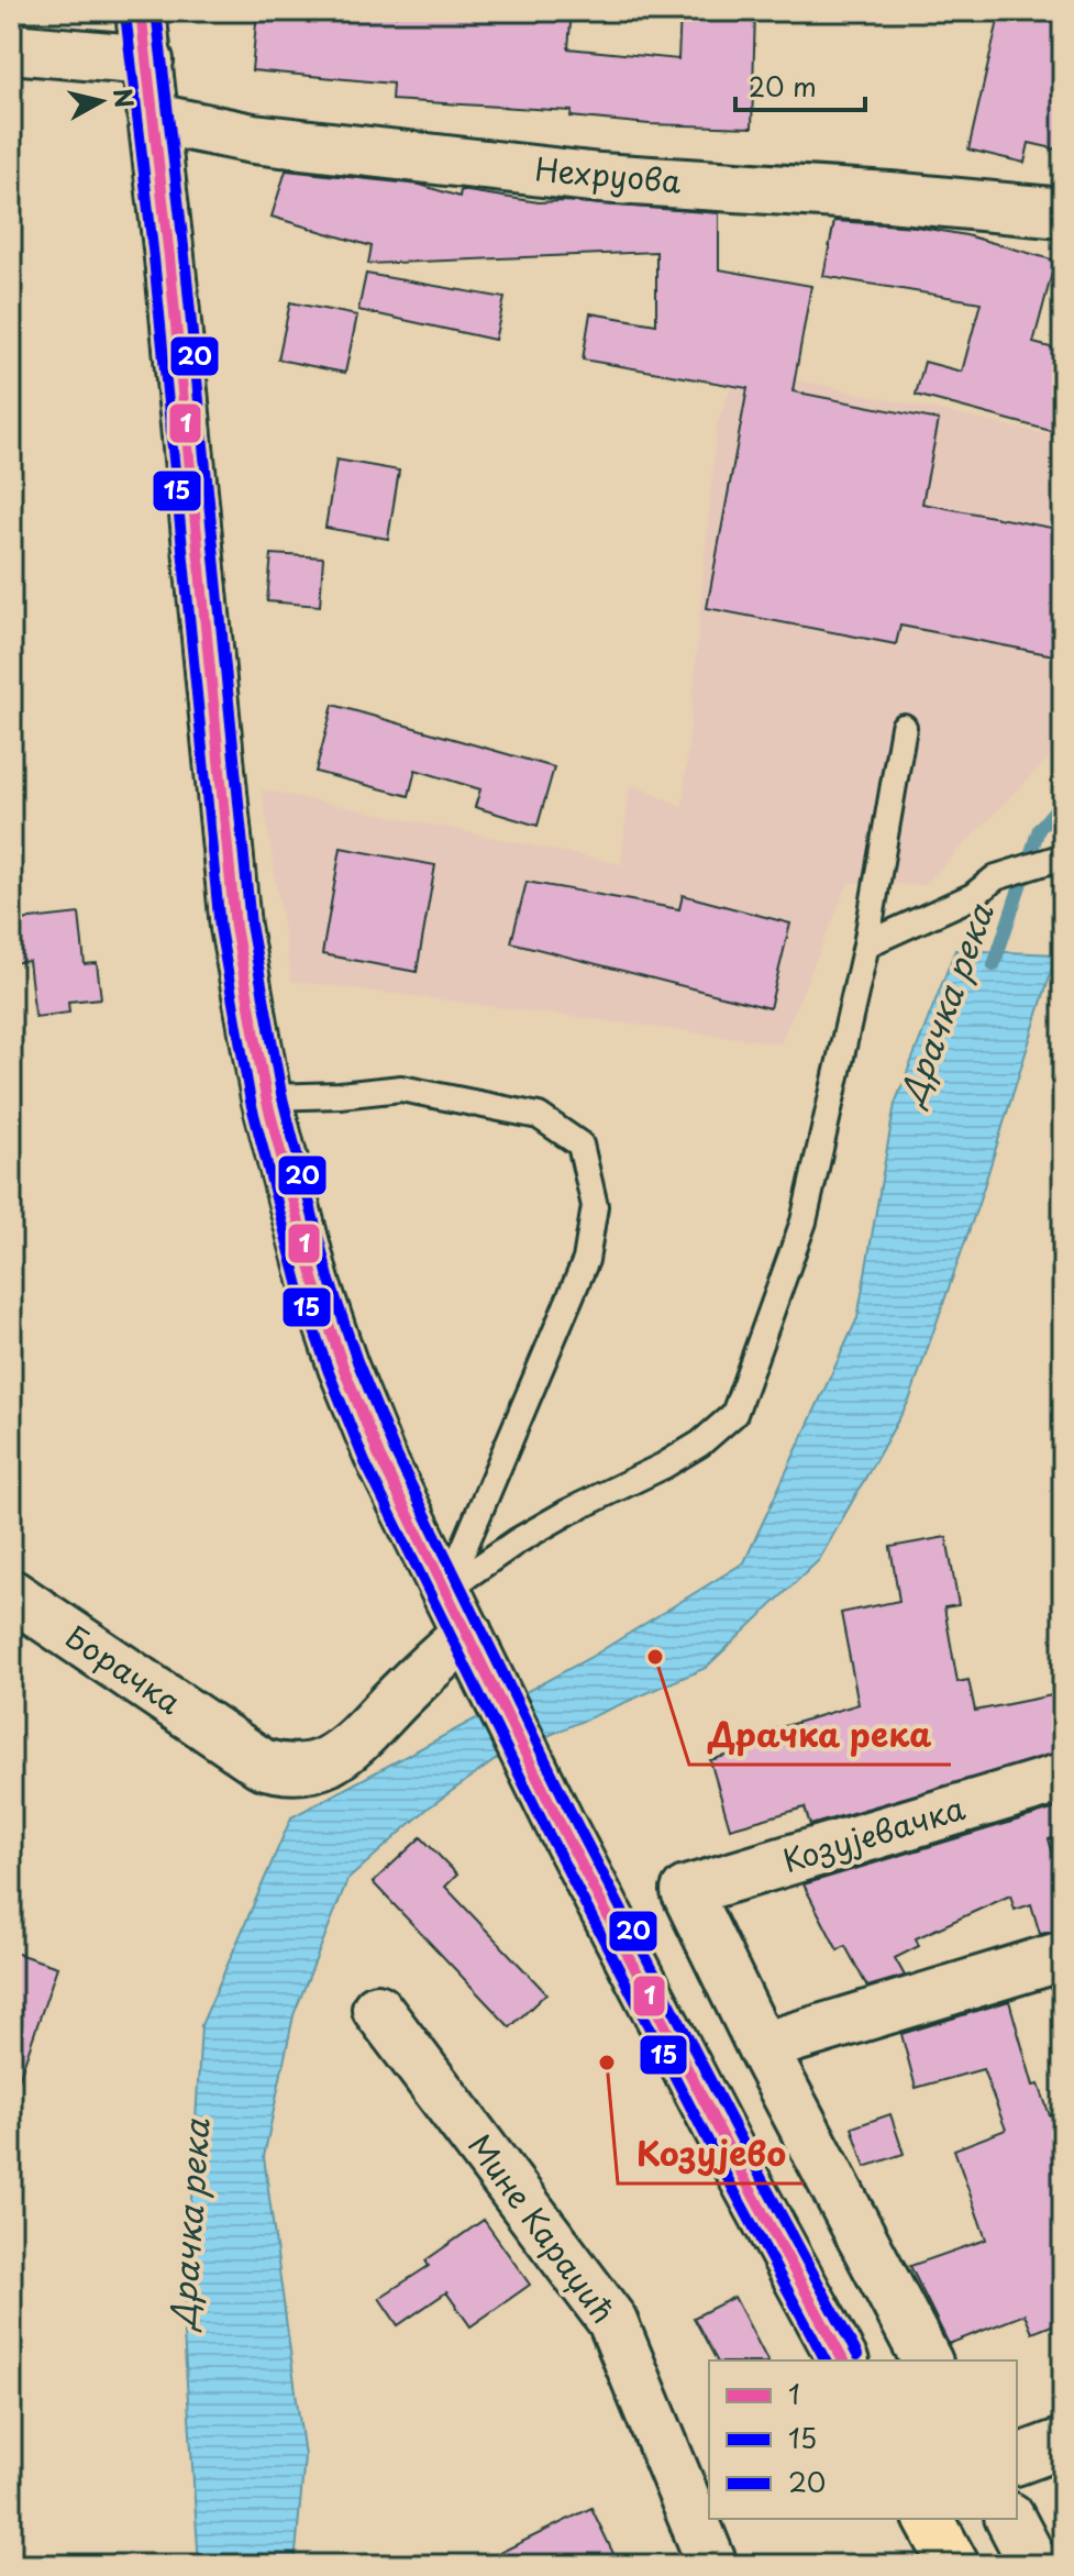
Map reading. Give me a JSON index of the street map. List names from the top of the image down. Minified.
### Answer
{"streets":{"street":["Нехруова","Борачка","Козујевачка","Мине Караџић"]},"water":["Драчка река"],"places":["Драчка река","Козујево"],"lines":["transit line 1","transit line 20","transit line 15"],"legend":["1","15","20"],"scale_bar":"20 m","north":"right"}
